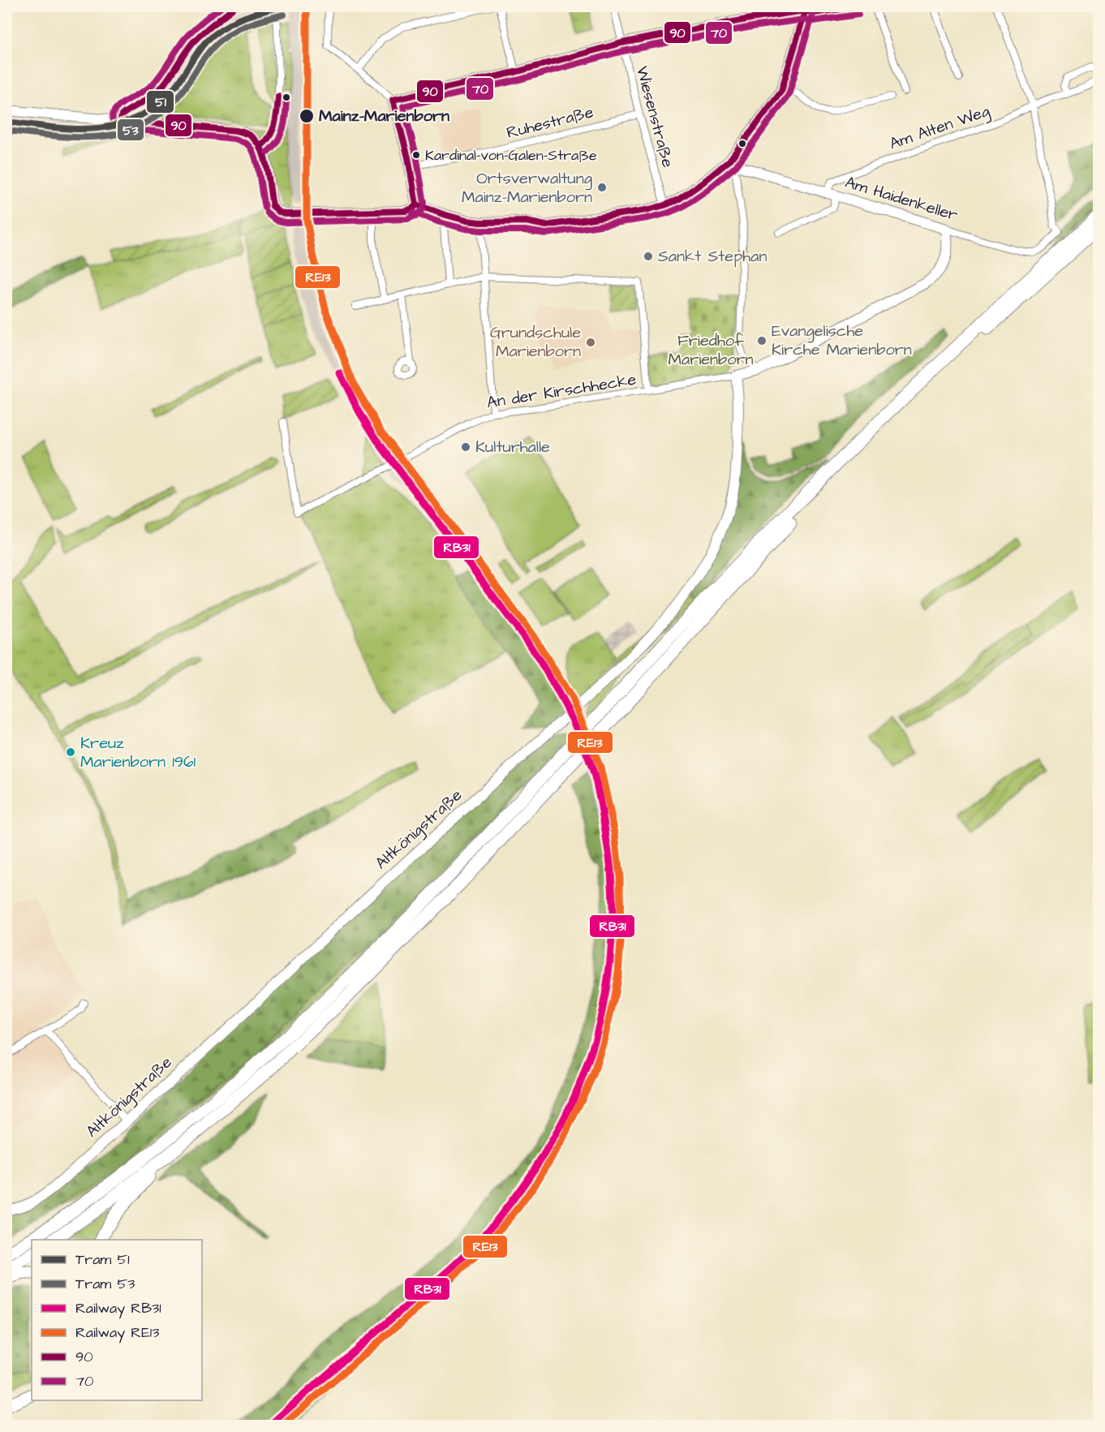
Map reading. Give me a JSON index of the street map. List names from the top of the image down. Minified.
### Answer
{"streets":{"street":["Wiesenstraße","Ruhestraße","Am Alten Weg","Am Haidenkeller","An der Kirschhecke","Altkönigstraße"]},"crossings":[["Wiesenstraße","Ruhestraße"],["Am Alten Weg","Am Haidenkeller"],["An der Kirschhecke","Altkönigstraße"]],"parks":["Friedhof Marienborn"],"places":["Mainz-Marienborn","Kardinal-von-Galen-Straße","Ortsverwaltung Mainz-Marienborn","Sankt Stephan","Evangelische Kirche Marienborn","Grundschule Marienborn","Kulturhalle","Kreuz Marienborn 1961"],"lines":["tram line 51","rail line RE13","transit line 90","transit line 70","tram line 53","rail line RB31"],"legend":["Tram 51","Tram 53","Railway RB31","Railway RE13","90","70"]}
